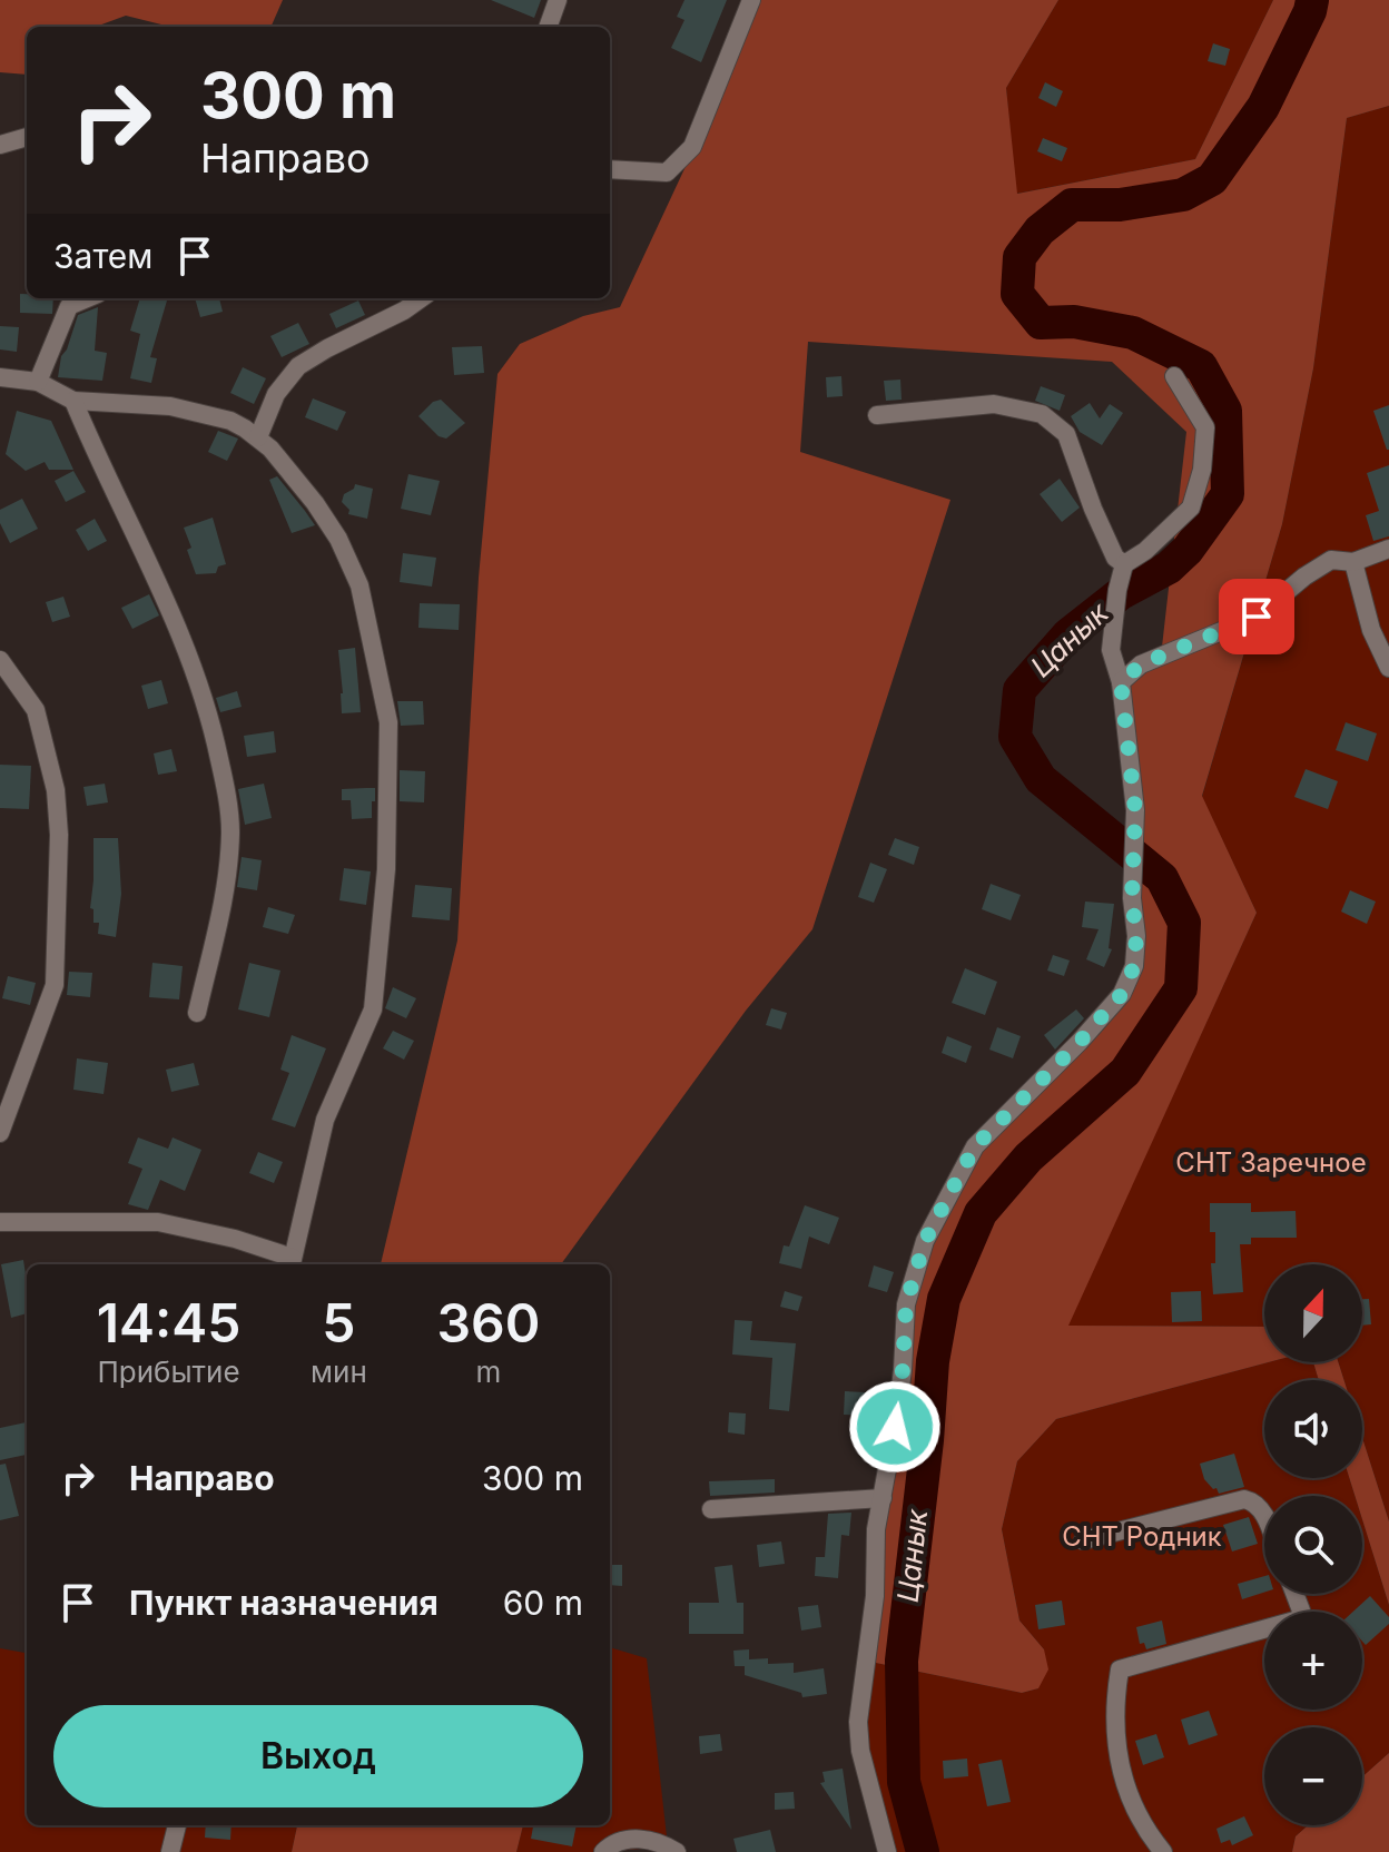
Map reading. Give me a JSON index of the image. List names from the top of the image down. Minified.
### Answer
{"water":["Цанык"],"parks":["СНТ Заречное","СНТ Родник"],"north":"top","page":{"turn":["300 m","Направо"],"then":"Затем","map_buttons":["+","−"],"eta":["14:45","Прибытие","5","мин","360","m"],"list":[{"name":"Направо","value":"300 m"},{"name":"Пункт назначения","value":"60 m"}],"buttons":"Выход"}}
